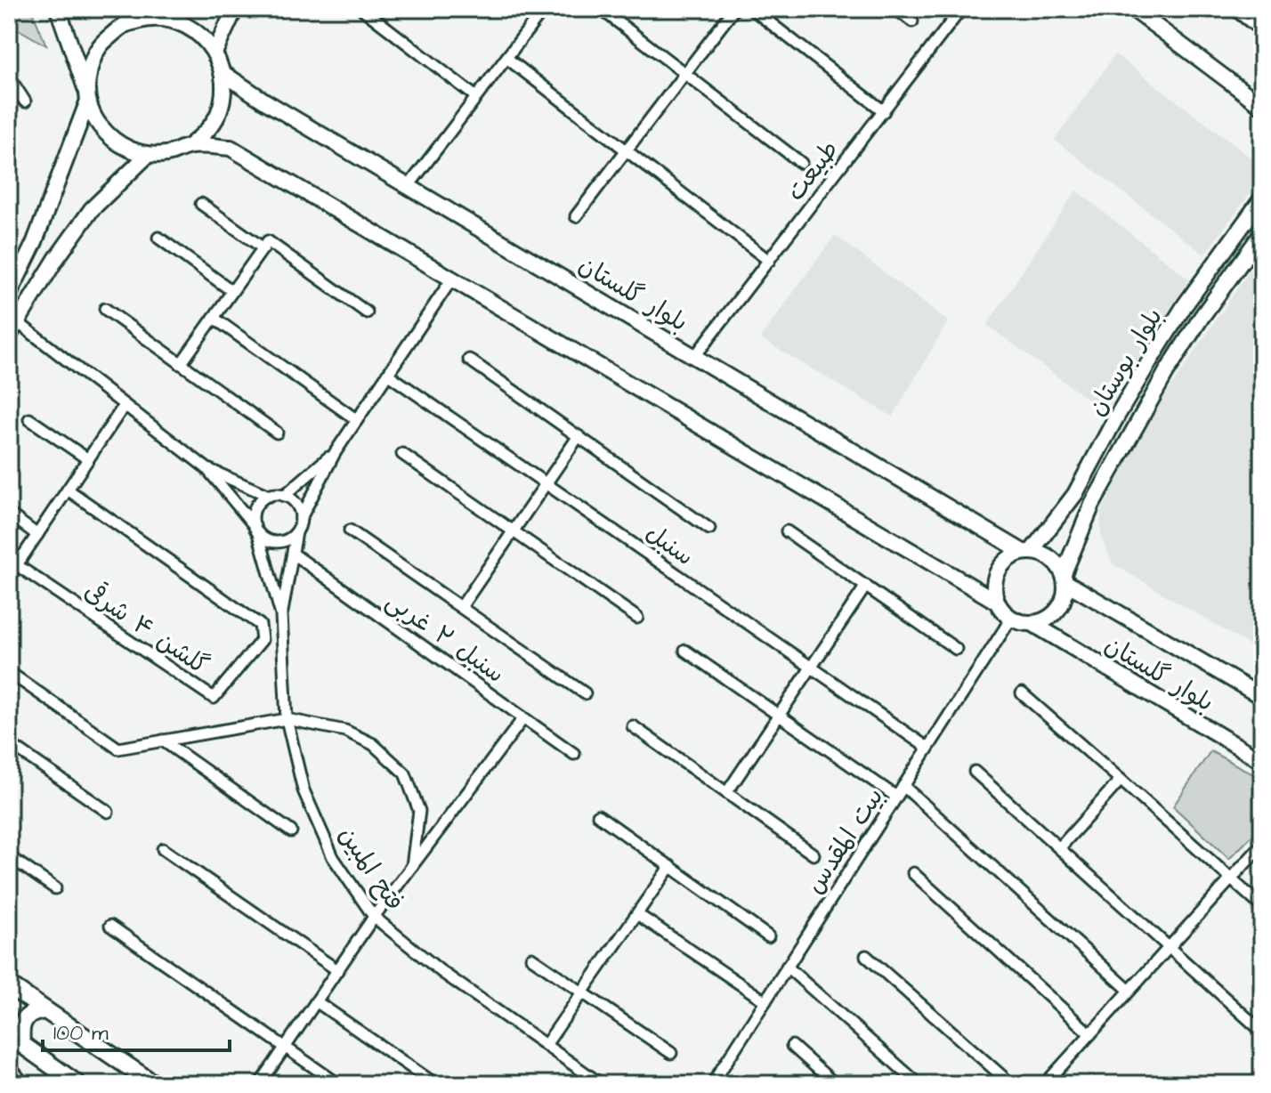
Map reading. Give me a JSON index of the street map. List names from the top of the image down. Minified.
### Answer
{"streets":{"main road":["بلوار گلستان","بلوار بوستان"],"street":["طبیعت","سنبل","گلشن ۴ شرقی","سنبل ۲ غربی","بیت المقدس","فتح المبین"]},"crossings":[["طبیعت","بلوار گلستان"],["بلوار گلستان","بلوار بوستان"],["بلوار گلستان","بیت المقدس"],["بلوار بوستان","بیت المقدس"],["سنبل","بیت المقدس"]],"scale_bar":"100 m"}
